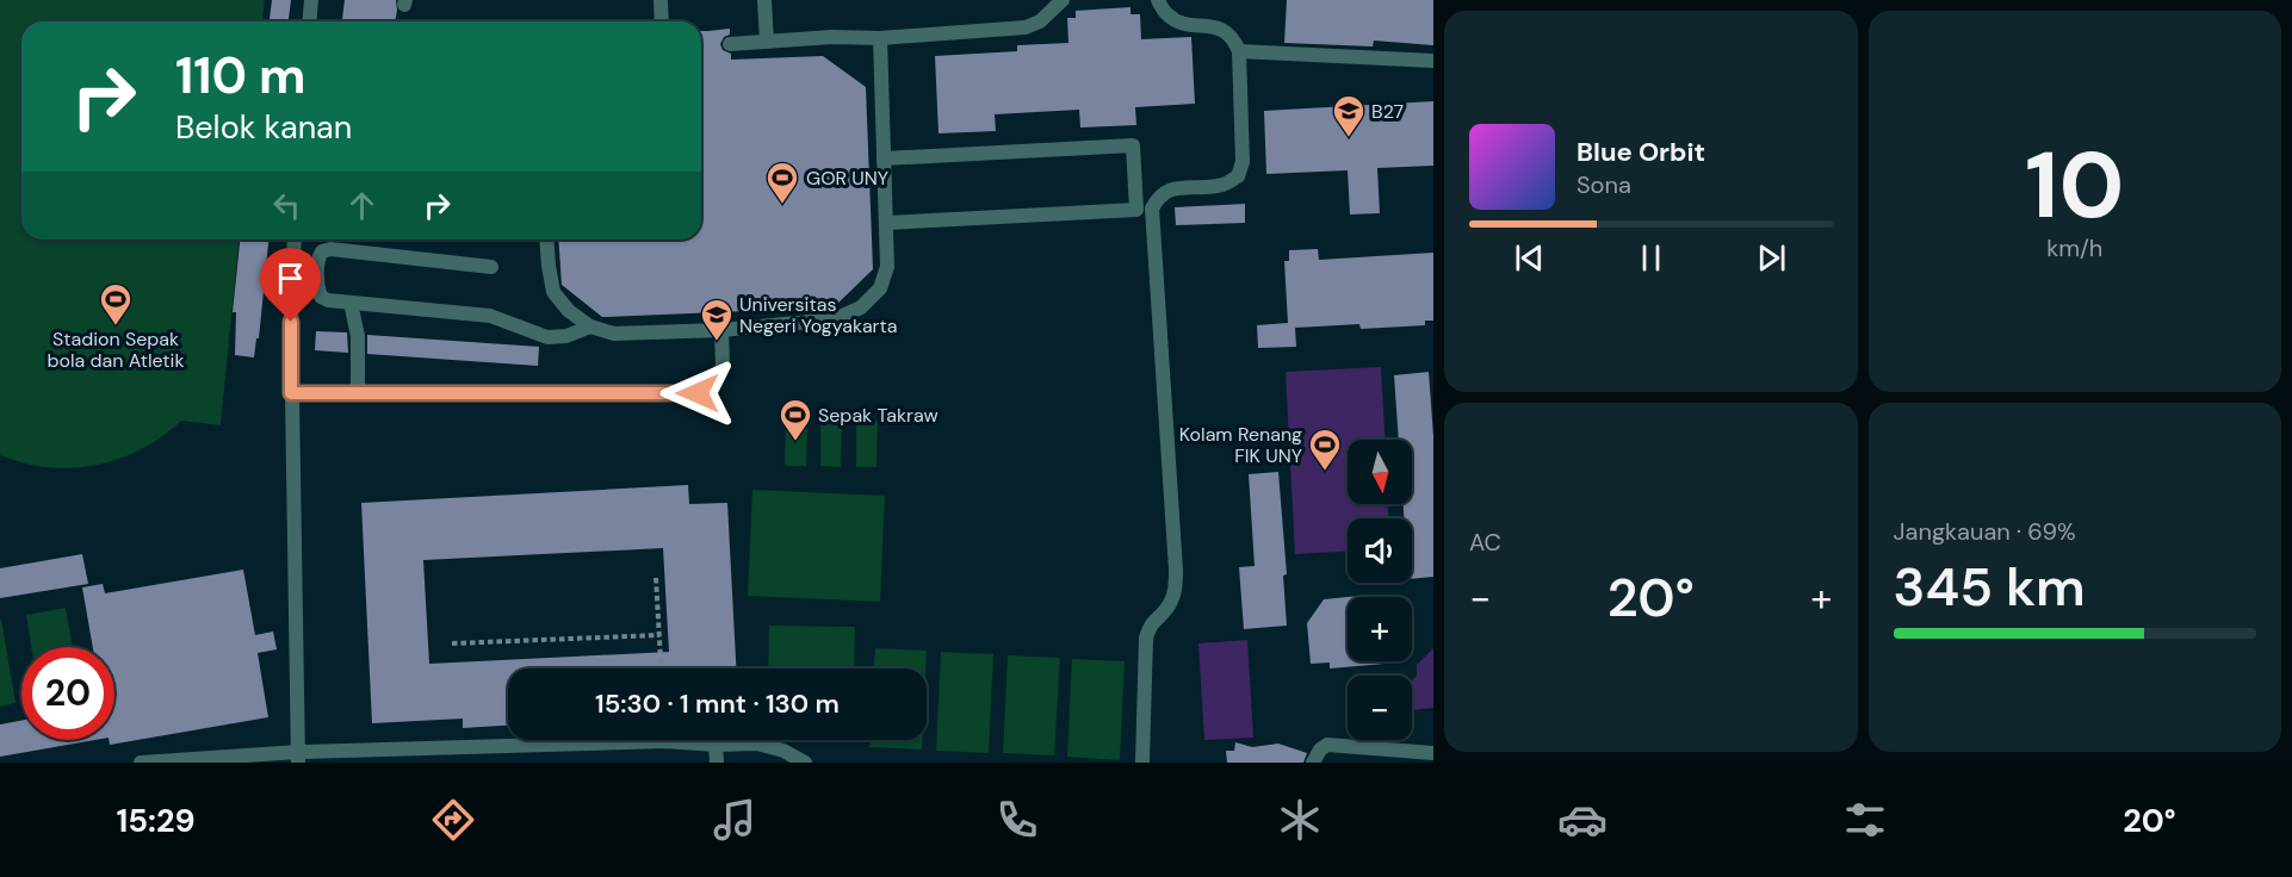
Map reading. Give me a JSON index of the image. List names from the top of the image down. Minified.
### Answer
{"places":{"school or university":["B27","Universitas Negeri Yogyakarta"],"sports":["GOR UNY","Stadion Sepak bola dan Atletik","Sepak Takraw","Kolam Renang FIK UNY"]},"north":"bottom","page":{"tile":[["10","km/h"],"AC",["Jangkauan · 69%","345 km"]],"turn":["110 m","Belok kanan"],"song":["Blue Orbit","Sona"],"map_buttons":["+","−"],"heat":["−","20°","+"],"limit":"20","trip":"15:30 · 1 mnt · 130 m","tabs":["15:29","20°"]}}
